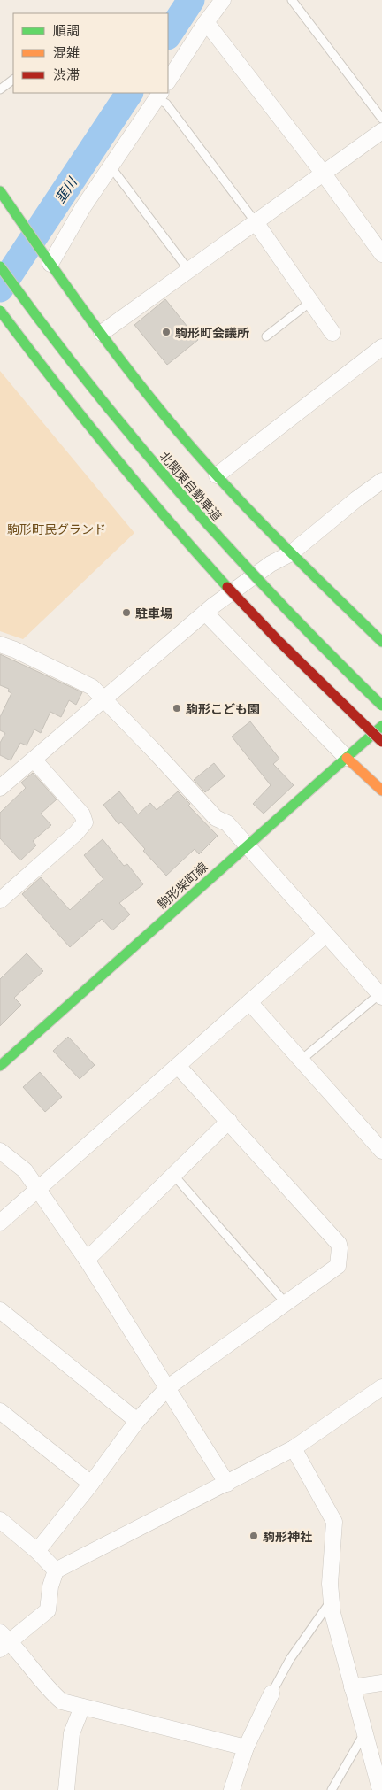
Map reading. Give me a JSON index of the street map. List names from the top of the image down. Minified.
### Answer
{"streets":{"main road":["北関東自動車道","駒形柴町線"]},"water":["韮川"],"parks":["駒形町民グランド"],"places":["駒形町会議所","駐車場","駒形こども園","駒形神社"],"legend":["順調","混雑","渋滞"]}
